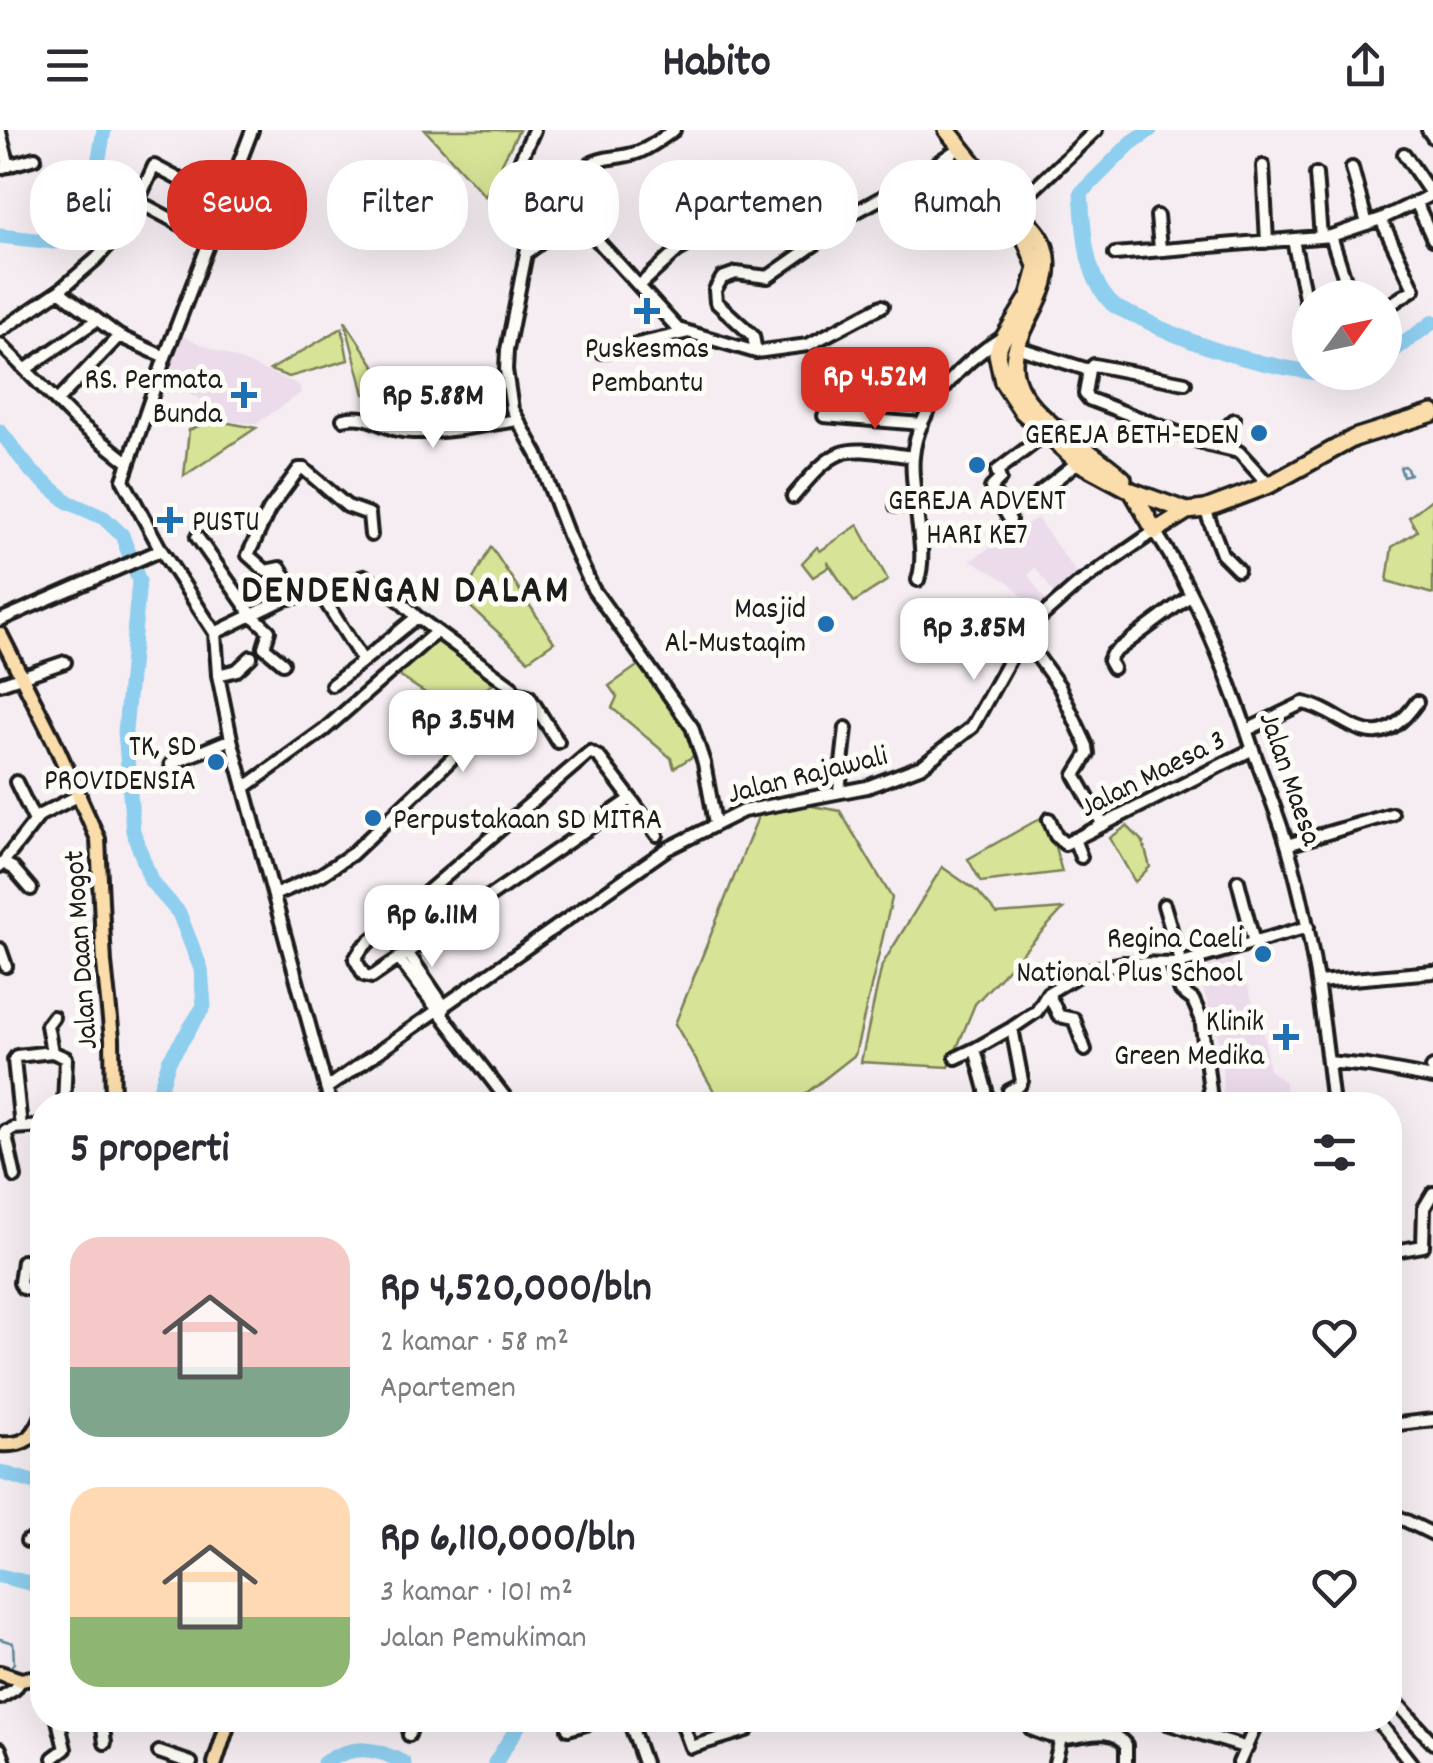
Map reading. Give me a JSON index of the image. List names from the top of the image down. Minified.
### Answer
{"streets":{"highway":["Jalan Maesa"],"main road":["Jalan Daan Mogot"],"street":["Jalan Maesa 3","Jalan Rajawali"]},"crossings":[["Jalan Maesa 3","Jalan Maesa"],["Jalan Rajawali","Jalan Maesa"]],"districts":["DENDENGAN DALAM"],"places":{"health":["Puskesmas Pembantu","RS. Permata Bunda","PUSTU","Klinik Green Medika"],"other":["GEREJA BETH-EDEN","GEREJA ADVENT HARI KE7","Masjid Al-Mustaqim","TK, SD PROVIDENSIA","Perpustakaan SD MITRA","Regina Caeli National Plus School"]},"north":"top right","page":{"header":"Habito","chip":["Beli","Sewa","Filter","Baru","Apartemen","Rumah"],"price":["Rp 4.52M","Rp 5.88M","Rp 3.85M","Rp 3.54M","Rp 6.11M"],"heading":"5 properti","list":[{"name":"Rp 4,520,000/bln","note":"2 kamar · 58 m² · Apartemen"},{"name":"Rp 6,110,000/bln","note":"3 kamar · 101 m² · Jalan Pemukiman"}]}}
